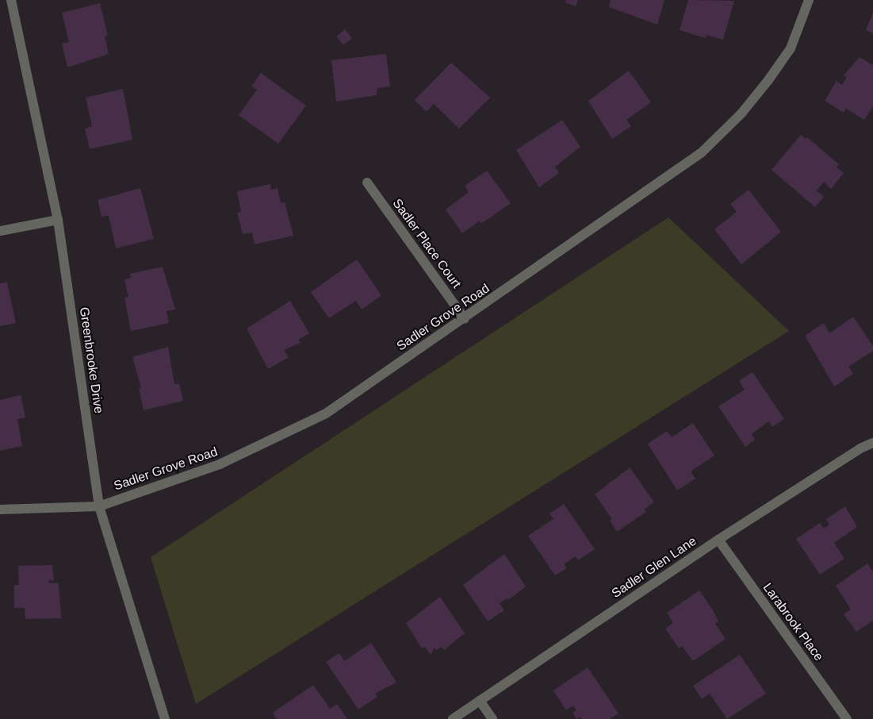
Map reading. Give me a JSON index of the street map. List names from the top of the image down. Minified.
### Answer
{"streets":{"street":["Sadler Place Court","Sadler Grove Road","Greenbrooke Drive","Sadler Glen Lane","Larabrook Place"]},"crossings":[["Sadler Place Court","Sadler Grove Road"],["Sadler Grove Road","Greenbrooke Drive"],["Sadler Glen Lane","Larabrook Place"]]}
